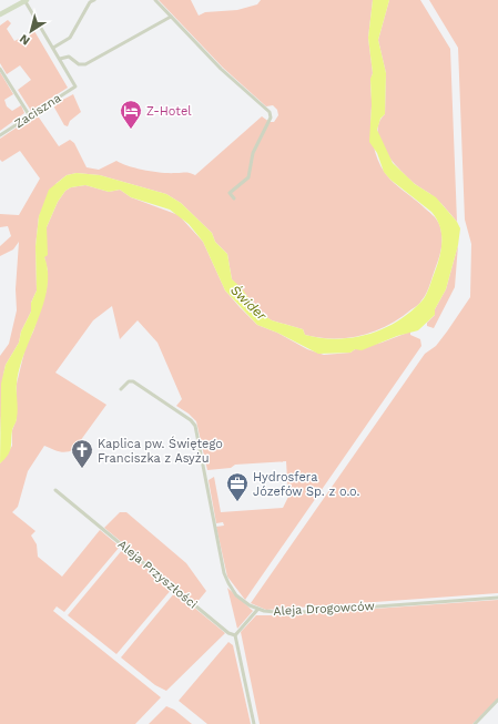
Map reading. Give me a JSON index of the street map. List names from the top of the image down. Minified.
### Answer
{"streets":{"street":["Zaciszna","Aleja Przyszłości","Aleja Drogowców"]},"water":["Świder"],"places":{"hotel":["Z-Hotel"],"church":["Kaplica pw. Świętego Franciszka z Asyżu"],"office":["Hydrosfera Józefów Sp. z o.o."]},"north":"bottom left"}
